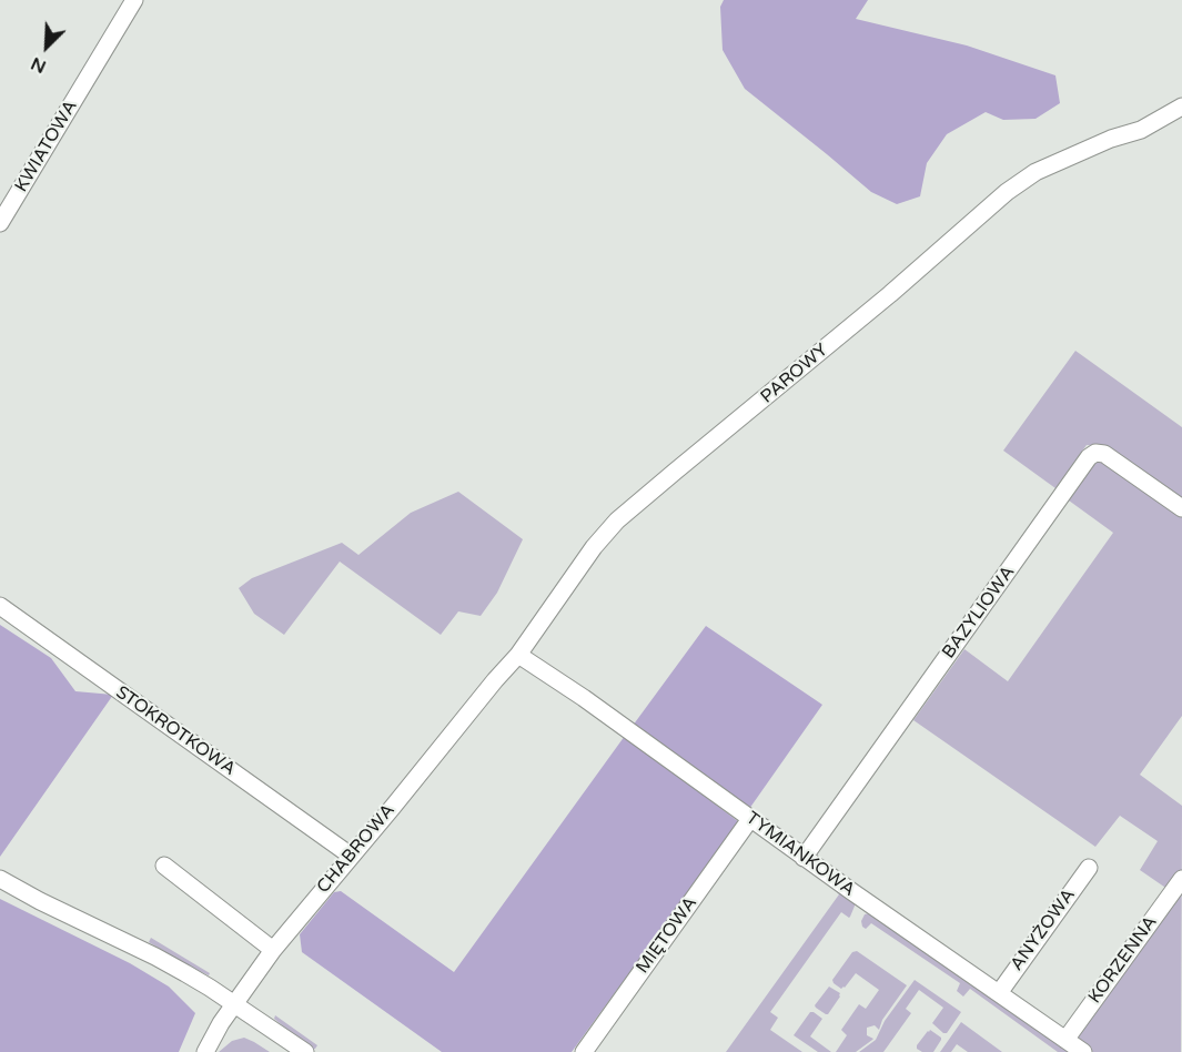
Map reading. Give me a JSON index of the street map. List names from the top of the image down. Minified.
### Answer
{"streets":{"street":["KWIATOWA","PAROWY","BAZYLIOWA","STOKROTKOWA","CHABROWA","TYMIANKOWA","ANYŻOWA","MIĘTOWA","KORZENNA"]},"crossings":[["PAROWY","CHABROWA"],["PAROWY","TYMIANKOWA"],["BAZYLIOWA","TYMIANKOWA"],["STOKROTKOWA","CHABROWA"],["CHABROWA","TYMIANKOWA"],["TYMIANKOWA","ANYŻOWA"],["TYMIANKOWA","MIĘTOWA"],["TYMIANKOWA","KORZENNA"]],"north":"bottom left"}
